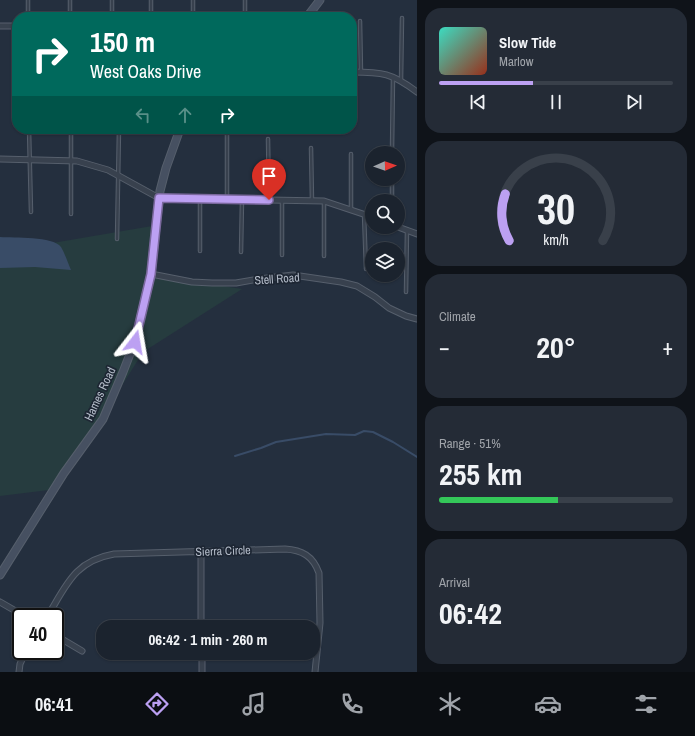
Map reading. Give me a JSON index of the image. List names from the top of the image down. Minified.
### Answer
{"streets":{"street":["Stell Road","Hames Road","Sierra Circle"]},"crossings":[["Stell Road","Hames Road"]],"north":"right","page":{"turn":["150 m","West Oaks Drive"],"song":["Slow Tide","Marlow"],"tile":["Climate",["Range · 51%","255 km"],["Arrival","06:42"]],"heat":["−","20°","+"],"limit":"40","trip":"06:42 · 1 min · 260 m","tabs":"06:41","gauge":["30","km/h"]}}
